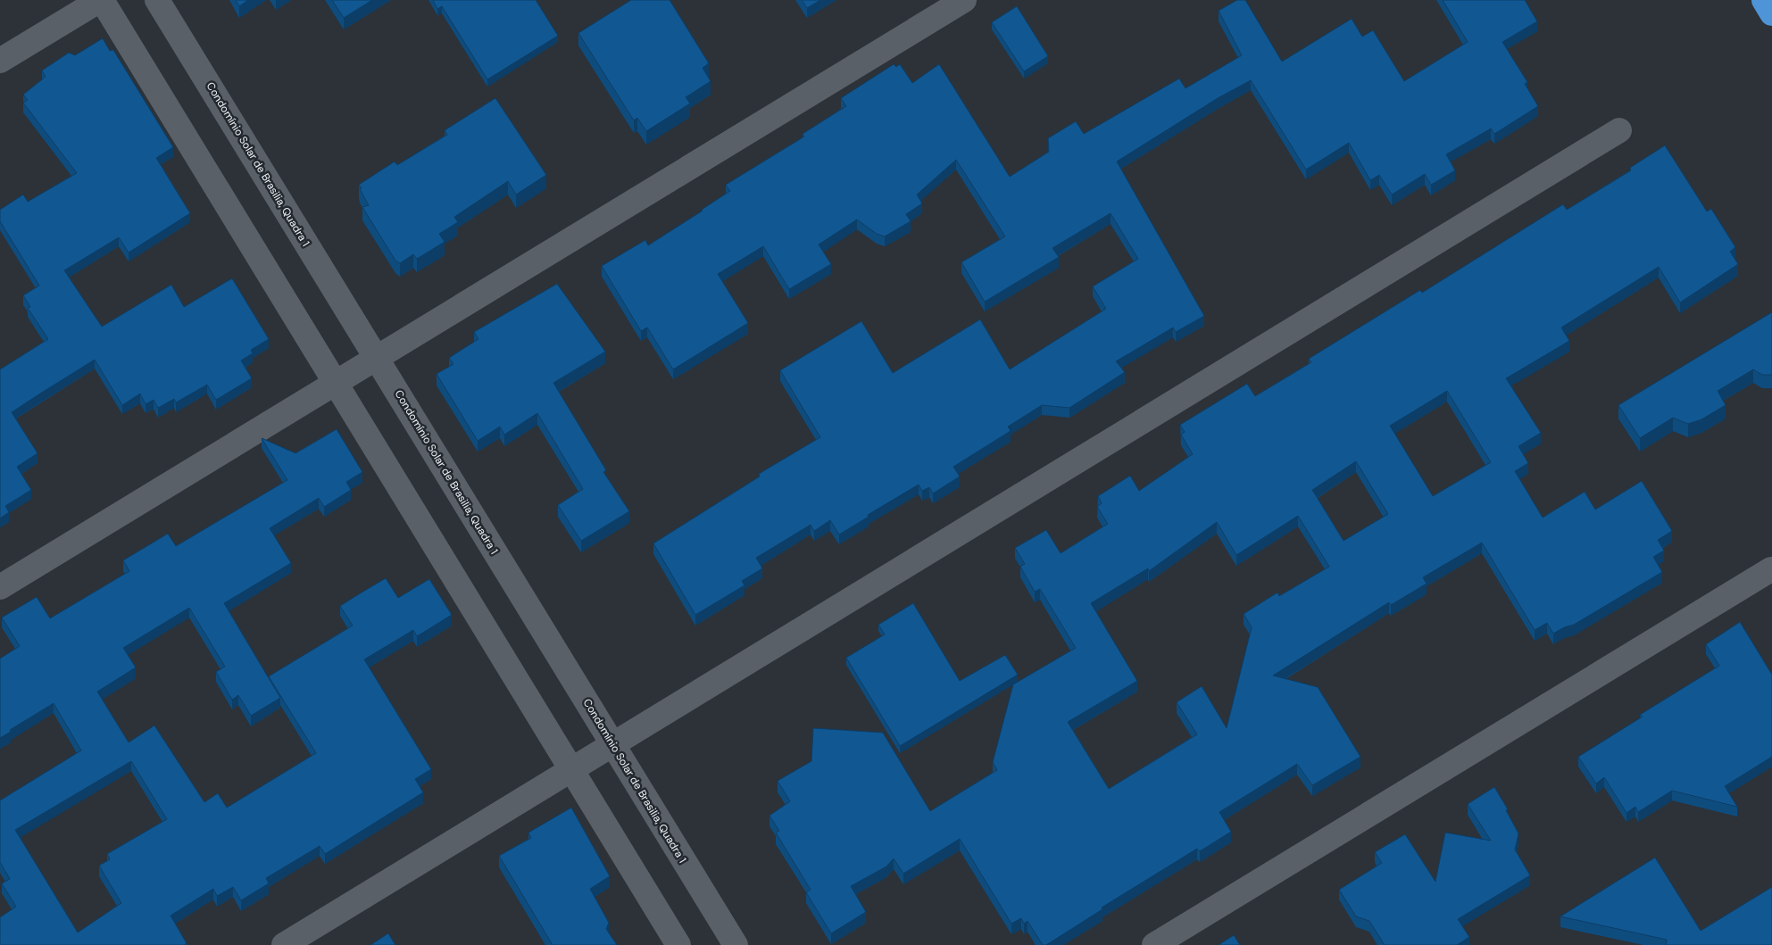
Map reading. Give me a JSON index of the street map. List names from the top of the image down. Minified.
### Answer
{"streets":{"street":["Condomínio Solar de Brasilia, Quadra 1"]}}
